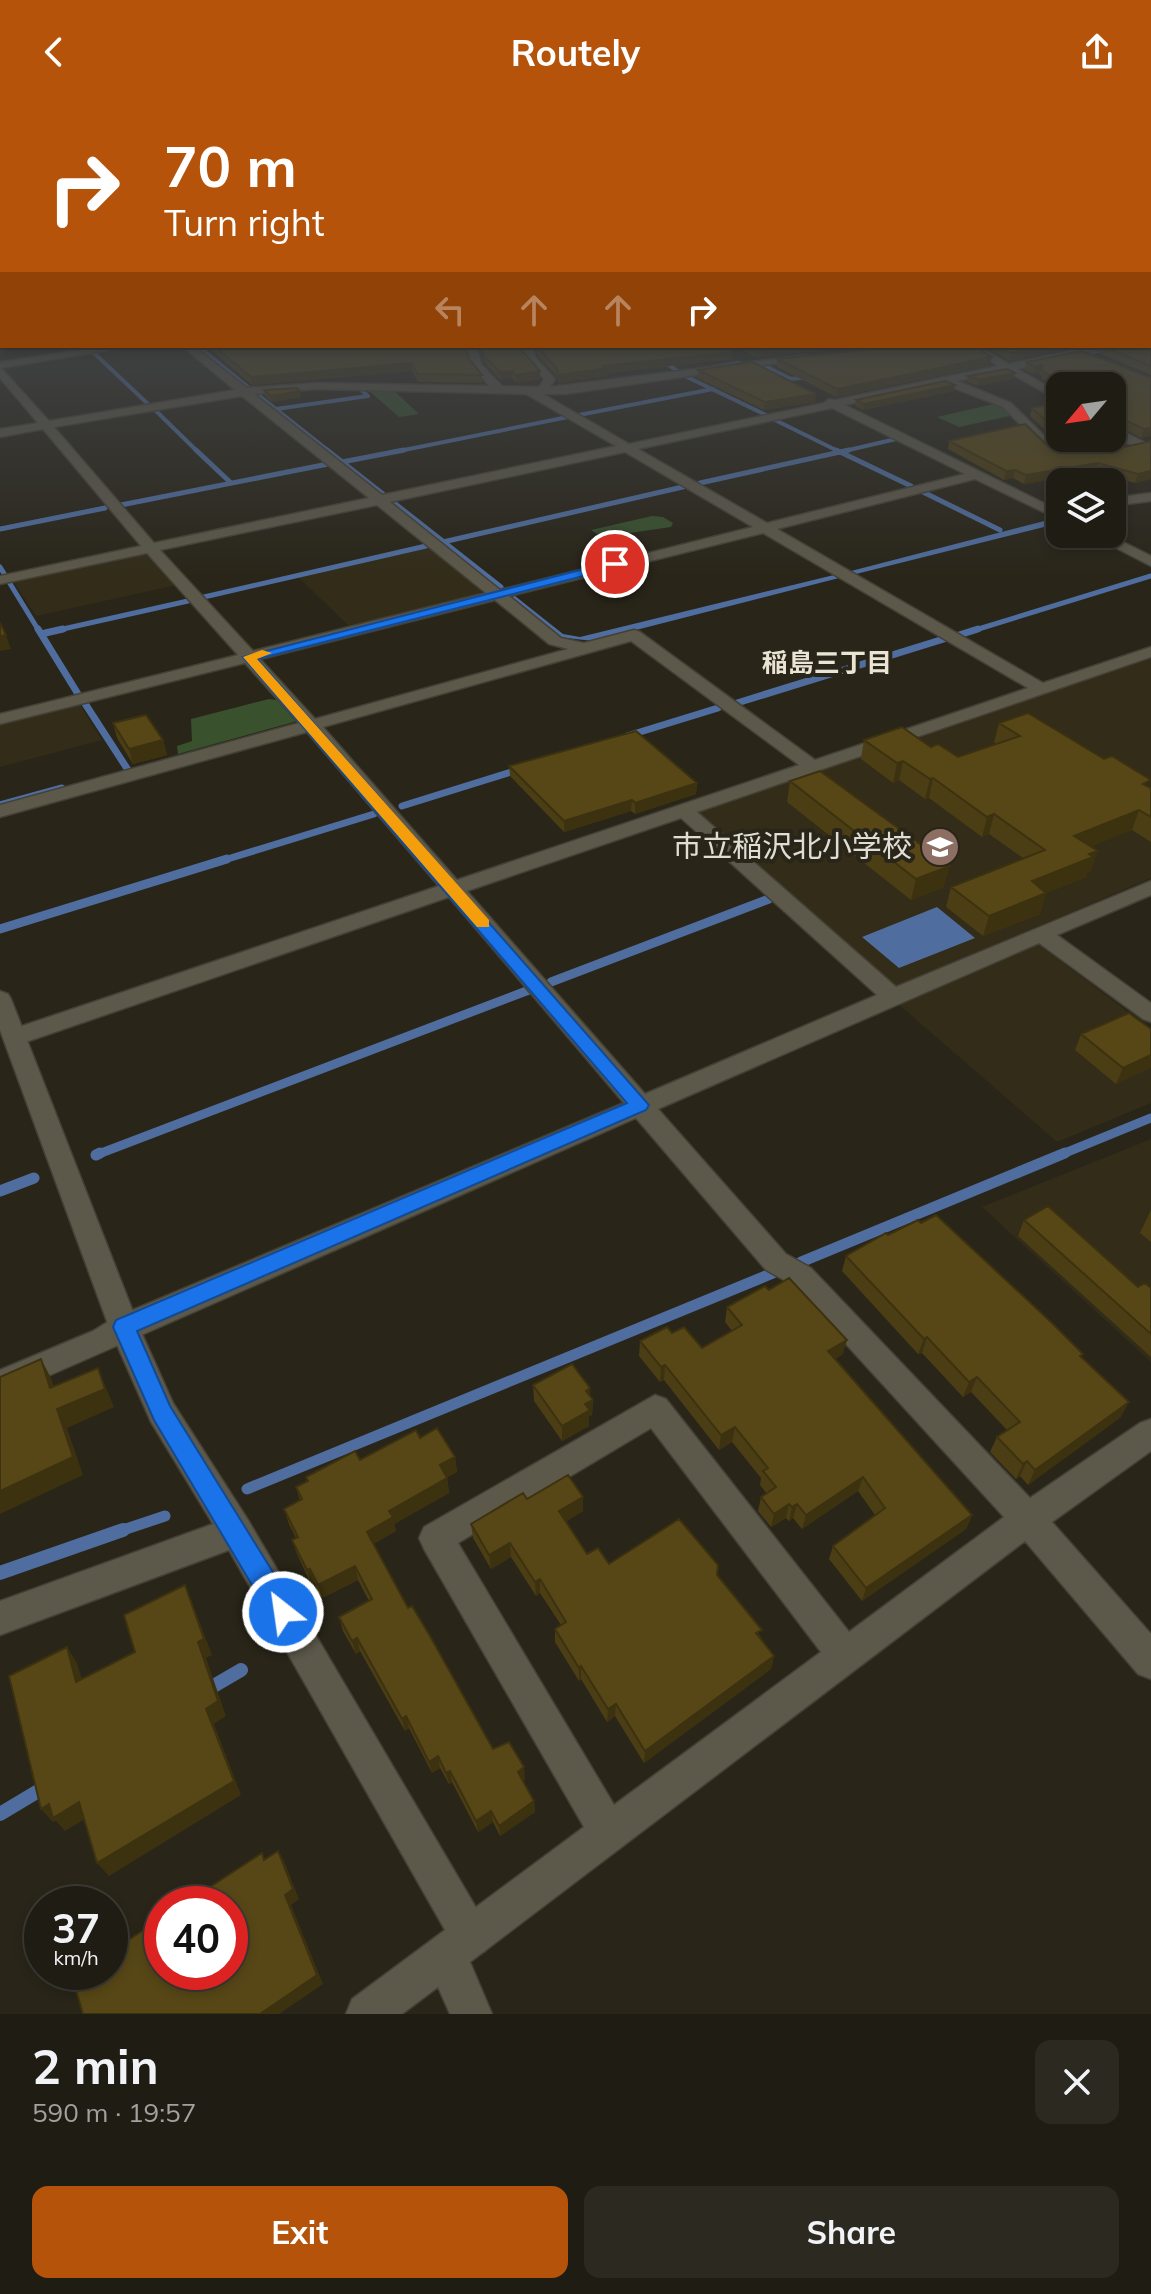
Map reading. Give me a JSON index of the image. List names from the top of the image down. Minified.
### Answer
{"districts":["稲島三丁目"],"places":{"school or university":["市立稲沢北小学校"]},"north":"bottom left","page":{"header":"Routely","turn":["70 m","Turn right"],"speed":"37 km/h","limit":"40","heading":["2 min","590 m · 19:57"],"buttons":["Exit","Share"]}}
